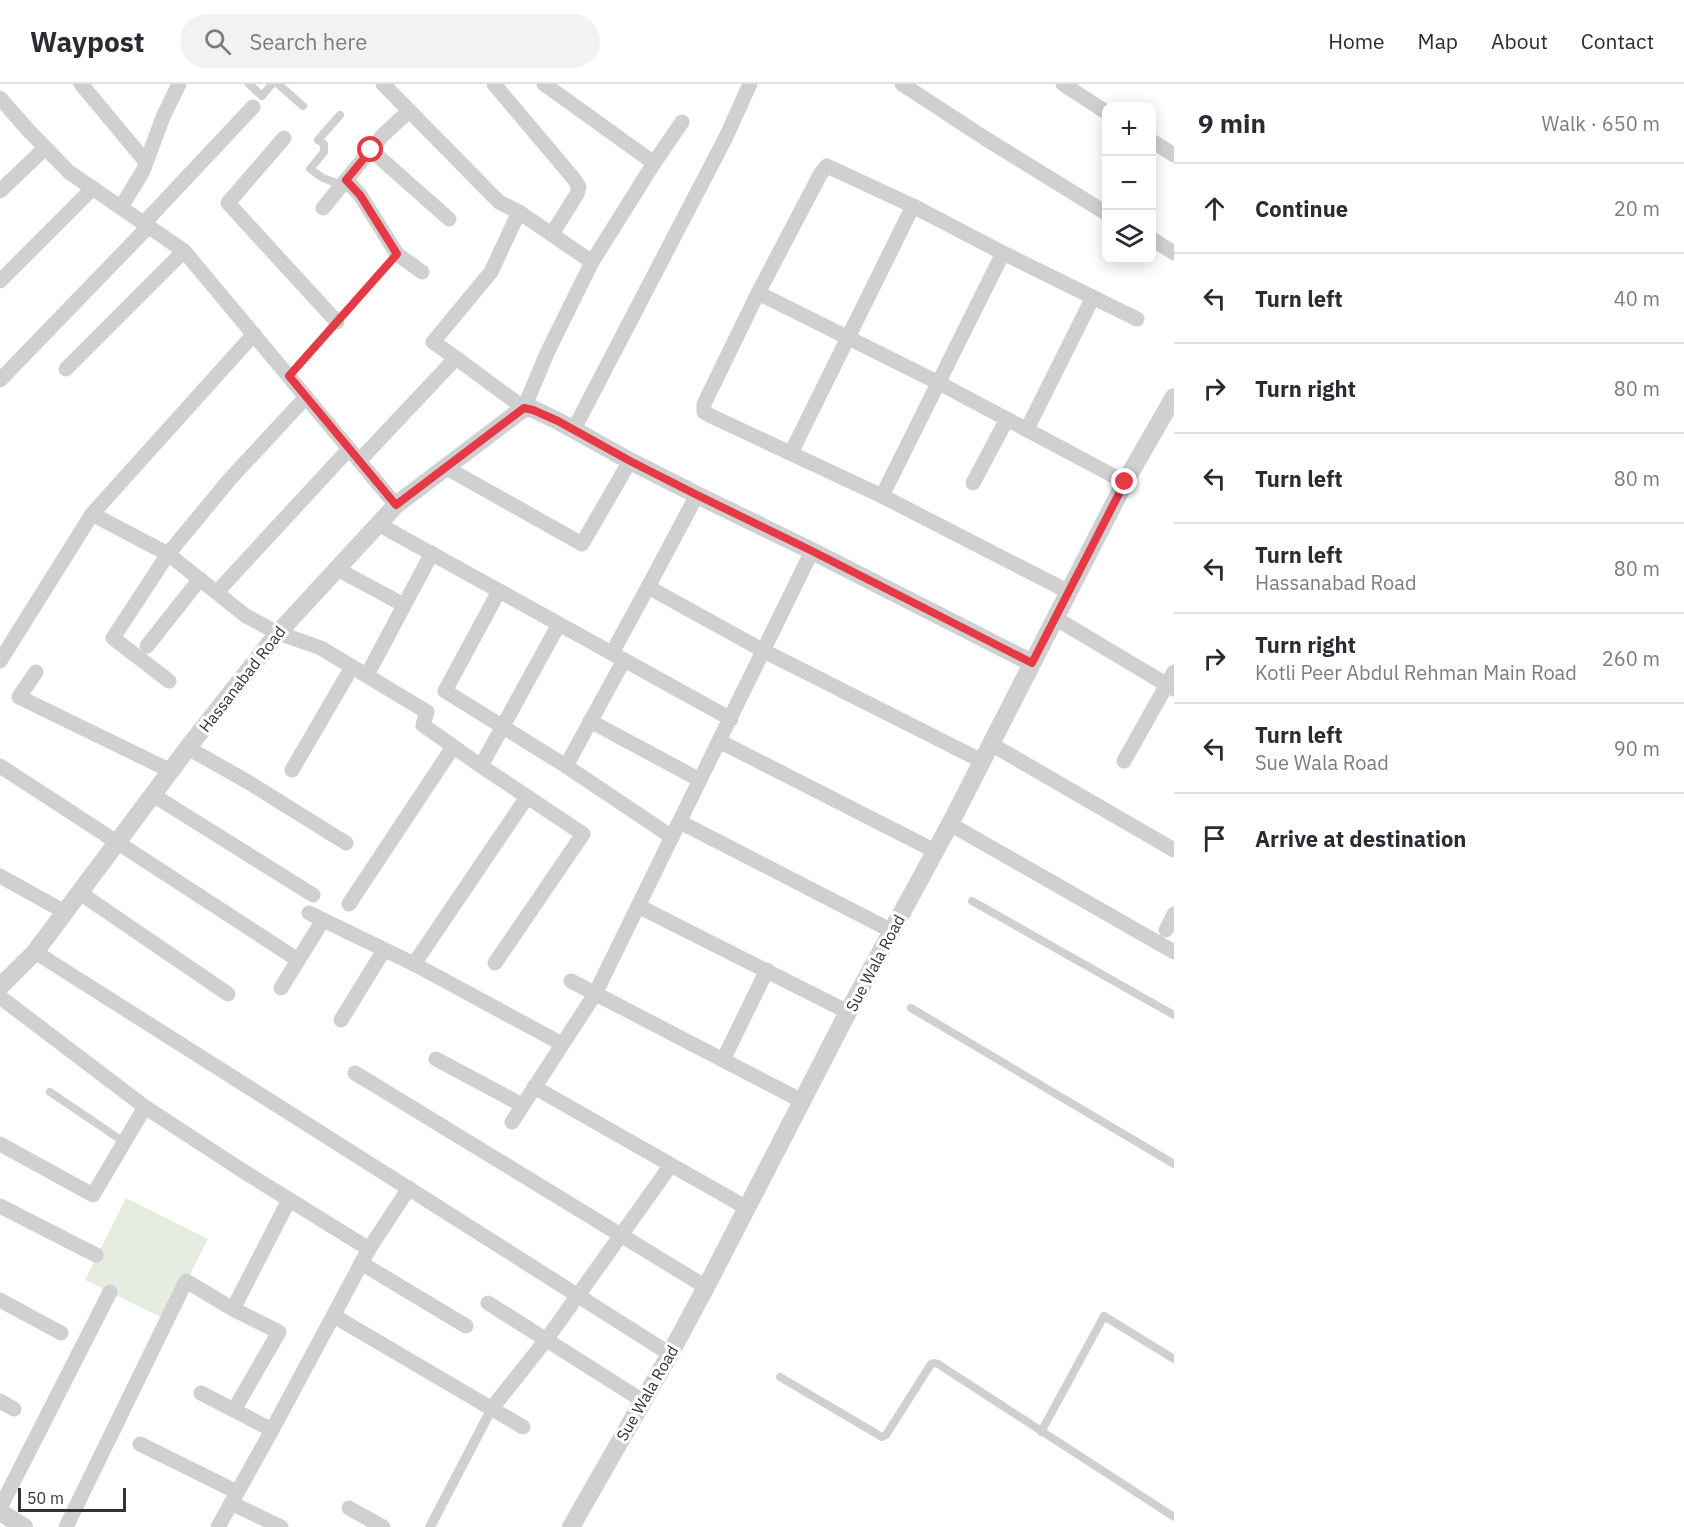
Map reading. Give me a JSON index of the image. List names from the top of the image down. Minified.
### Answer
{"streets":{"street":["Hassanabad Road","Sue Wala Road"]},"scale_bar":"50 m","page":{"header":"Waypost","search":"Search here","nav":["Home","Map","About","Contact"],"heading":["9 min","Walk · 650 m"],"map_buttons":["+","−"],"list":[["Continue","20 m"],["Turn left","40 m"],["Turn right","80 m"],["Turn left","80 m"],["Turn left","Hassanabad Road","80 m"],["Turn right","Kotli Peer Abdul Rehman Main Road","260 m"],["Turn left","Sue Wala Road","90 m"],"Arrive at destination"],"scale":"50 m"}}
